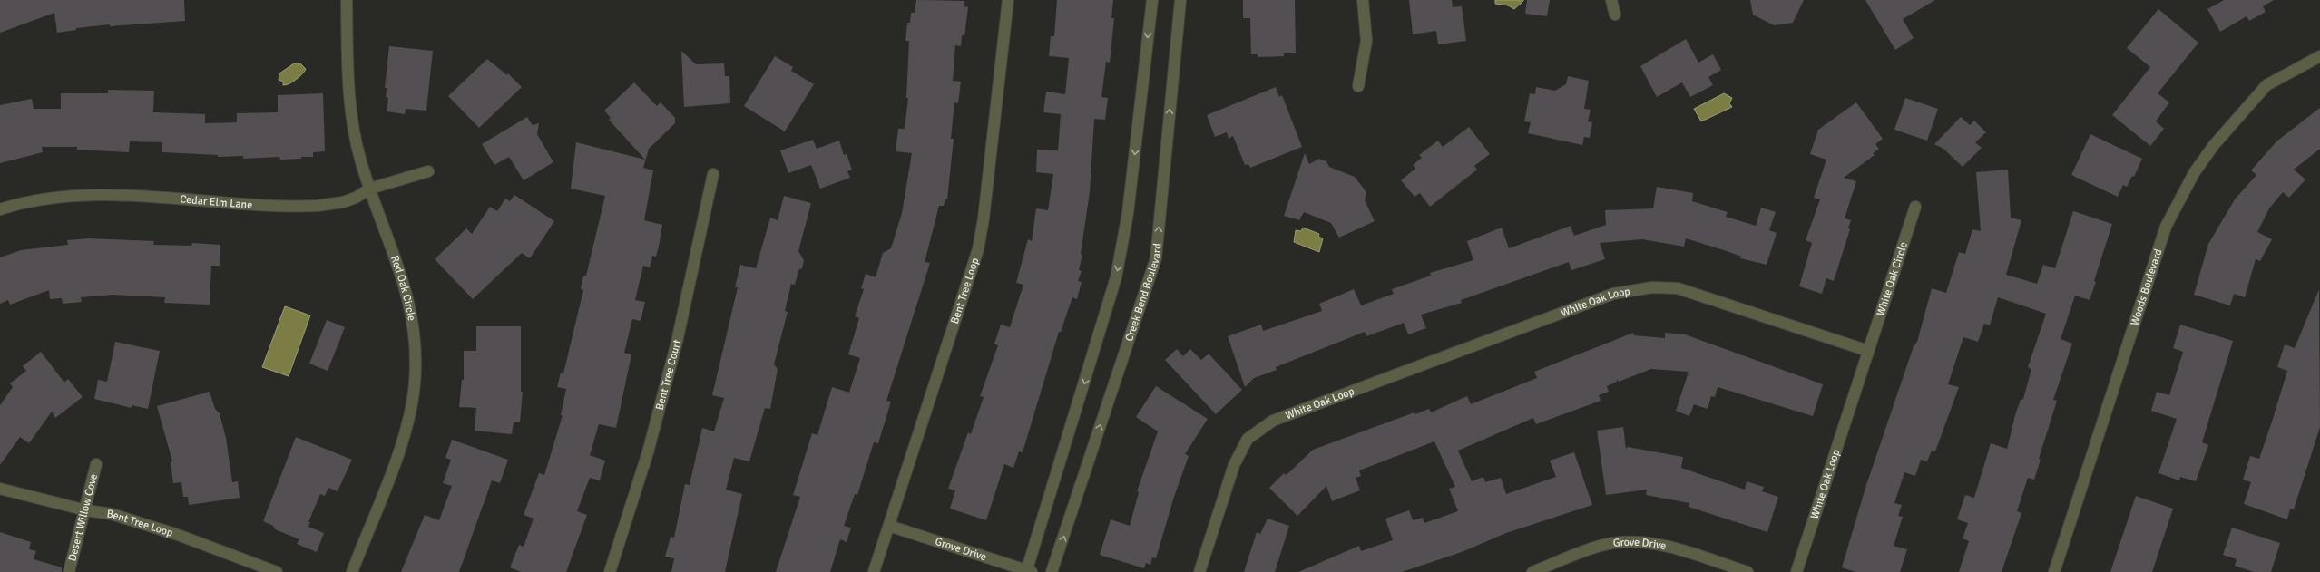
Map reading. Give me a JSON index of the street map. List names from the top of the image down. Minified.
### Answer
{"streets":{"street":["Cedar Elm Lane","White Oak Circle","Woods Boulevard","Red Oak Circle","Bent Tree Loop","Creek Bend Boulevard","White Oak Loop","Bent Tree Court","Desert Willow Cove","Grove Drive"]},"crossings":[["Cedar Elm Lane","Red Oak Circle"],["White Oak Circle","White Oak Loop"],["Bent Tree Loop","Desert Willow Cove"],["Bent Tree Loop","Grove Drive"]]}
